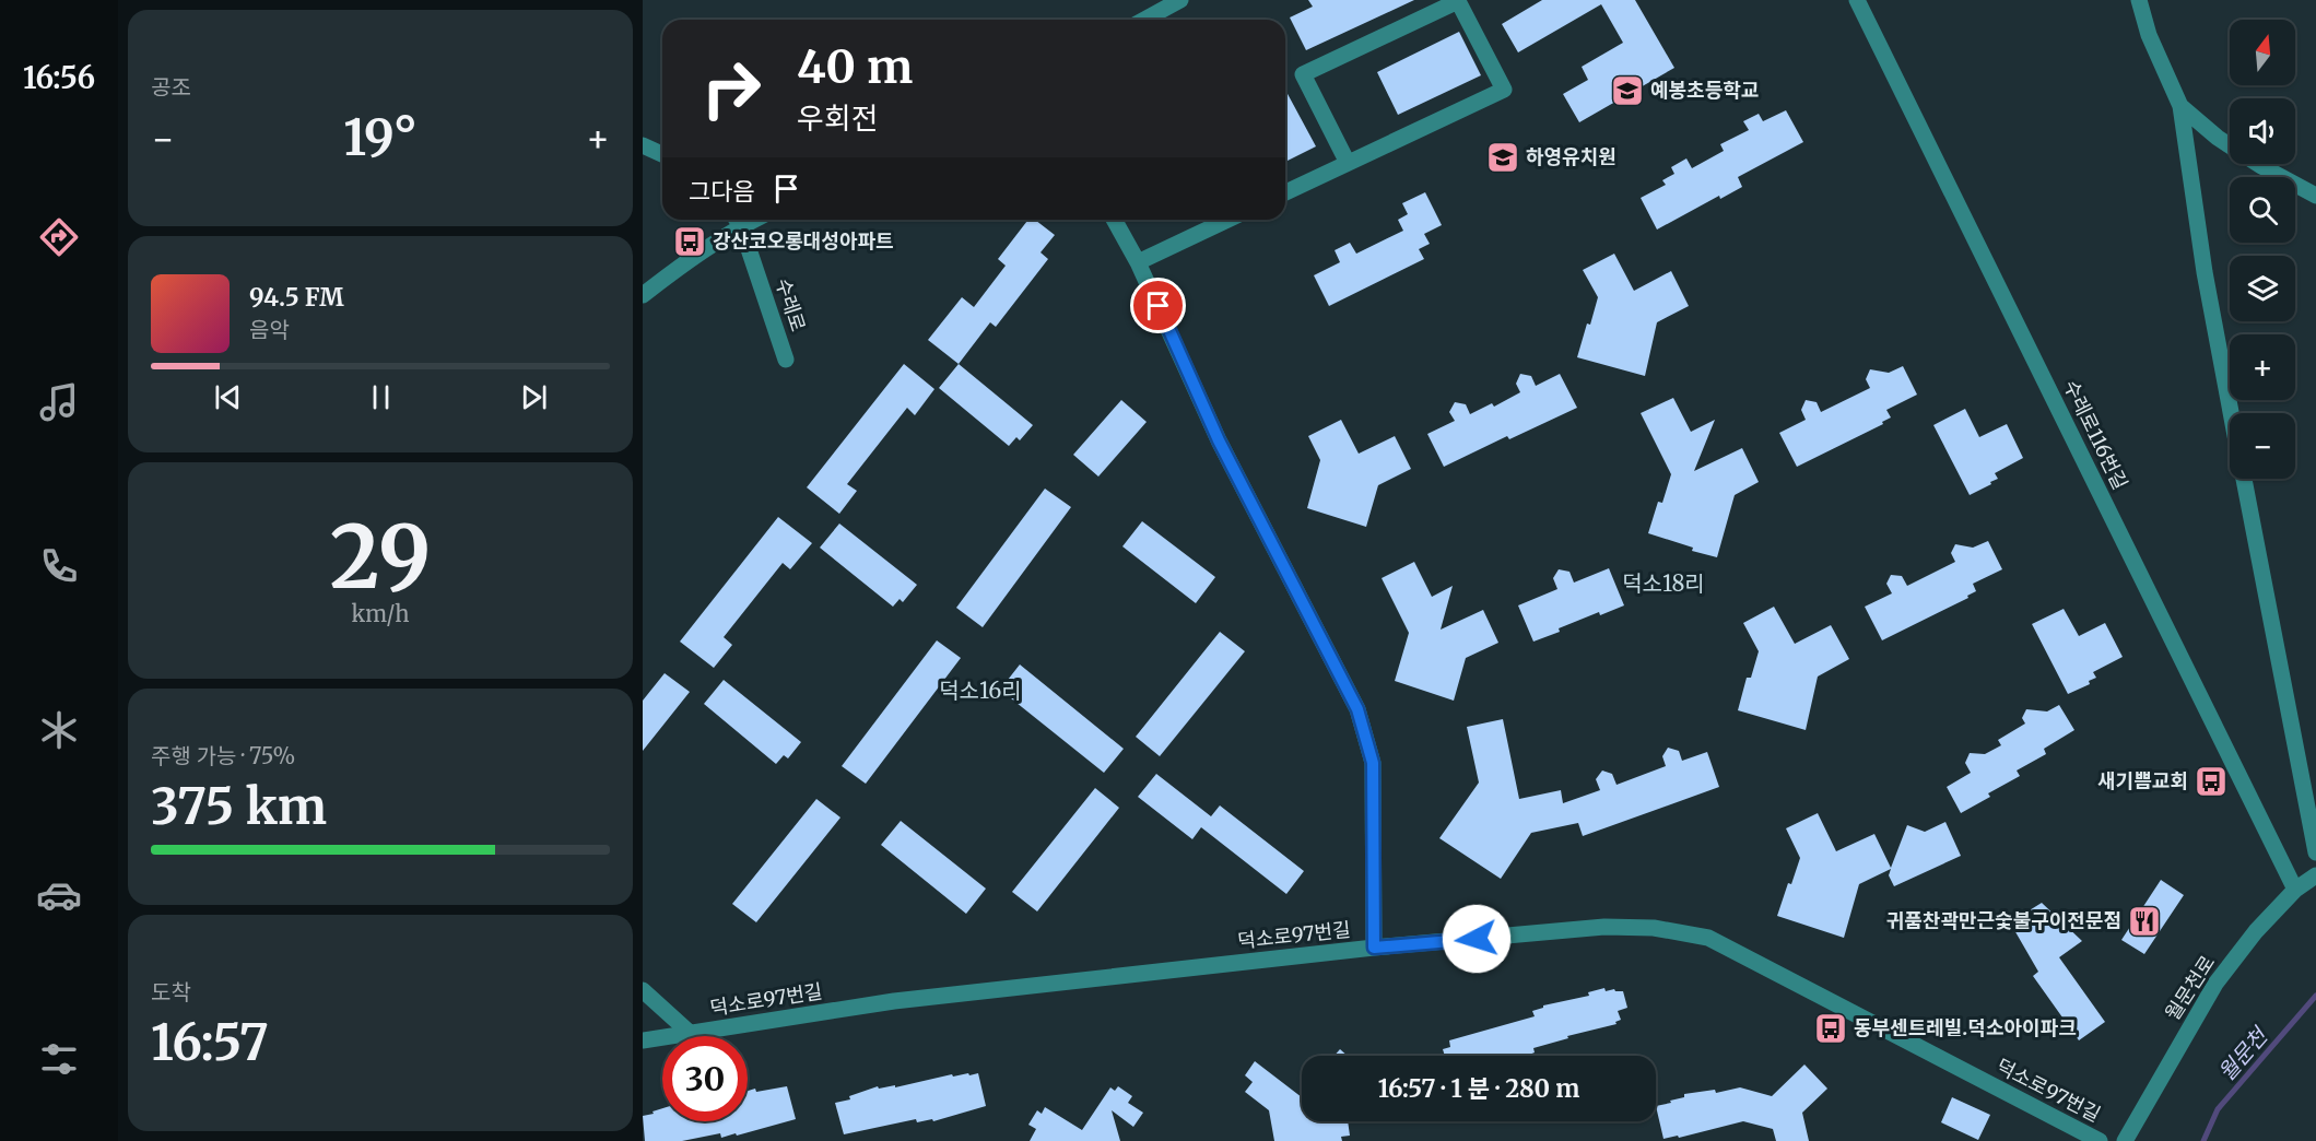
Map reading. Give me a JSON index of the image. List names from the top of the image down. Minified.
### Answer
{"streets":{"street":["수레로","수레로116번길","덕소로97번길","월문천로"]},"crossings":[["수레로116번길","월문천로"]],"districts":["덕소18리","덕소16리"],"water":["월문천"],"places":{"school or university":["예봉초등학교","하영유치원"],"bus stop":["강산코오롱대성아파트","새기쁨교회","동부센트레빌.덕소아이파크"],"restaurant":["귀품찬곽만근숯불구이전문점"]},"north":"top","page":{"tabs":"16:56","tile":["공조",["29","km/h"],["주행 가능 · 75%","375 km"],["도착","16:57"]],"map_buttons":["+","−"],"turn":["40 m","우회전"],"heat":["−","19°","+"],"then":"그다음","song":["94.5 FM","음악"],"limit":"30","trip":"16:57 · 1 분 · 280 m"}}
